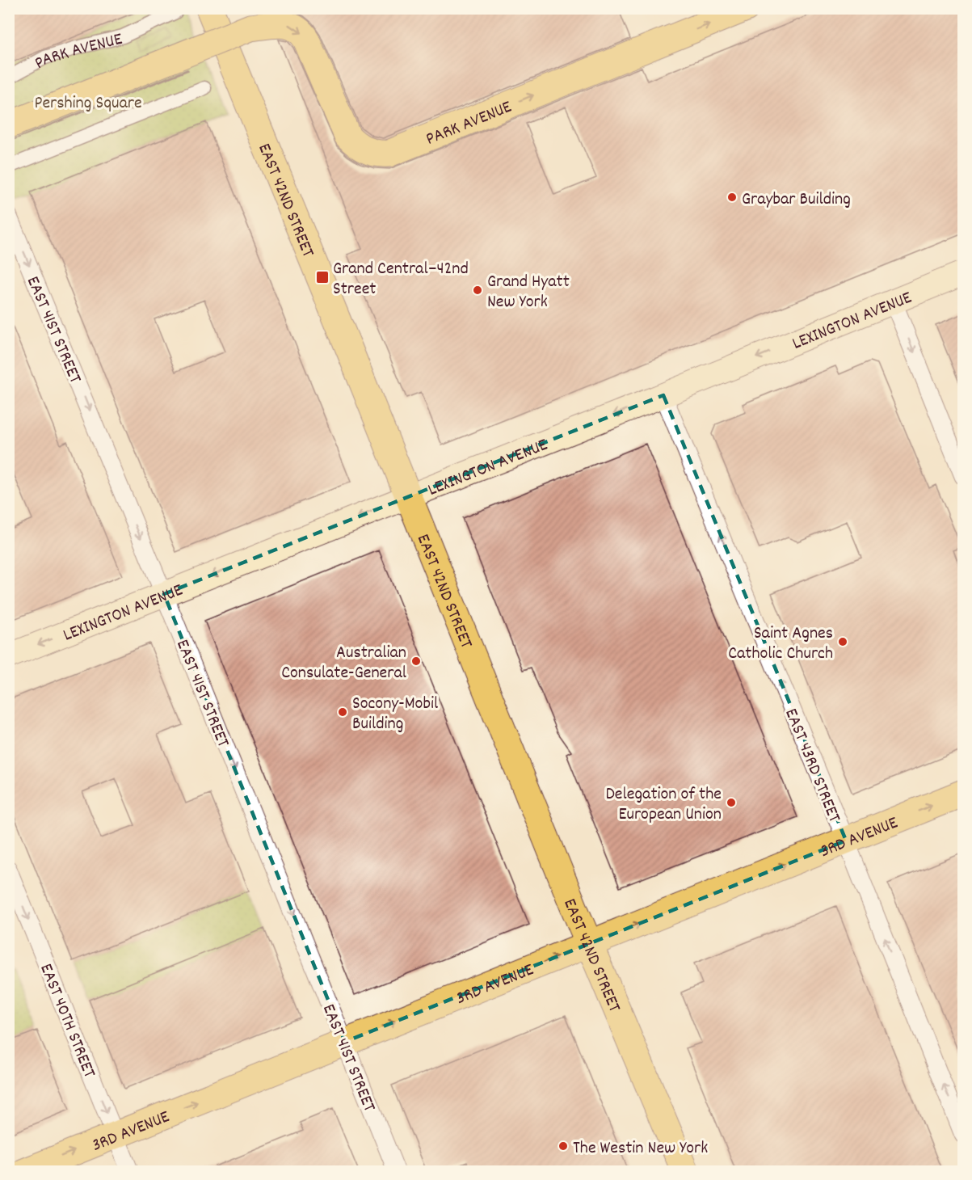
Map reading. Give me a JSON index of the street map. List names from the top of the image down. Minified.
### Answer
{"streets":{"main road":["PARK AVENUE","EAST 42ND STREET","LEXINGTON AVENUE","3RD AVENUE"],"street":["EAST 41ST STREET","EAST 43RD STREET","EAST 40TH STREET"]},"crossings":[["EAST 42ND STREET","LEXINGTON AVENUE"],["EAST 42ND STREET","3RD AVENUE"],["LEXINGTON AVENUE","EAST 41ST STREET"],["LEXINGTON AVENUE","EAST 43RD STREET"],["EAST 41ST STREET","3RD AVENUE"],["EAST 43RD STREET","3RD AVENUE"],["3RD AVENUE","EAST 40TH STREET"]],"one_way":["PARK AVENUE","LEXINGTON AVENUE","EAST 41ST STREET","EAST 43RD STREET","3RD AVENUE","EAST 40TH STREET"],"parks":["Pershing Square"],"places":{"other":["Graybar Building","Grand Hyatt New York","Saint Agnes Catholic Church","Australian Consulate-General","Socony-Mobil Building","Delegation of the European Union","The Westin New York"],"transit":["Grand Central–42nd Street"]}}
